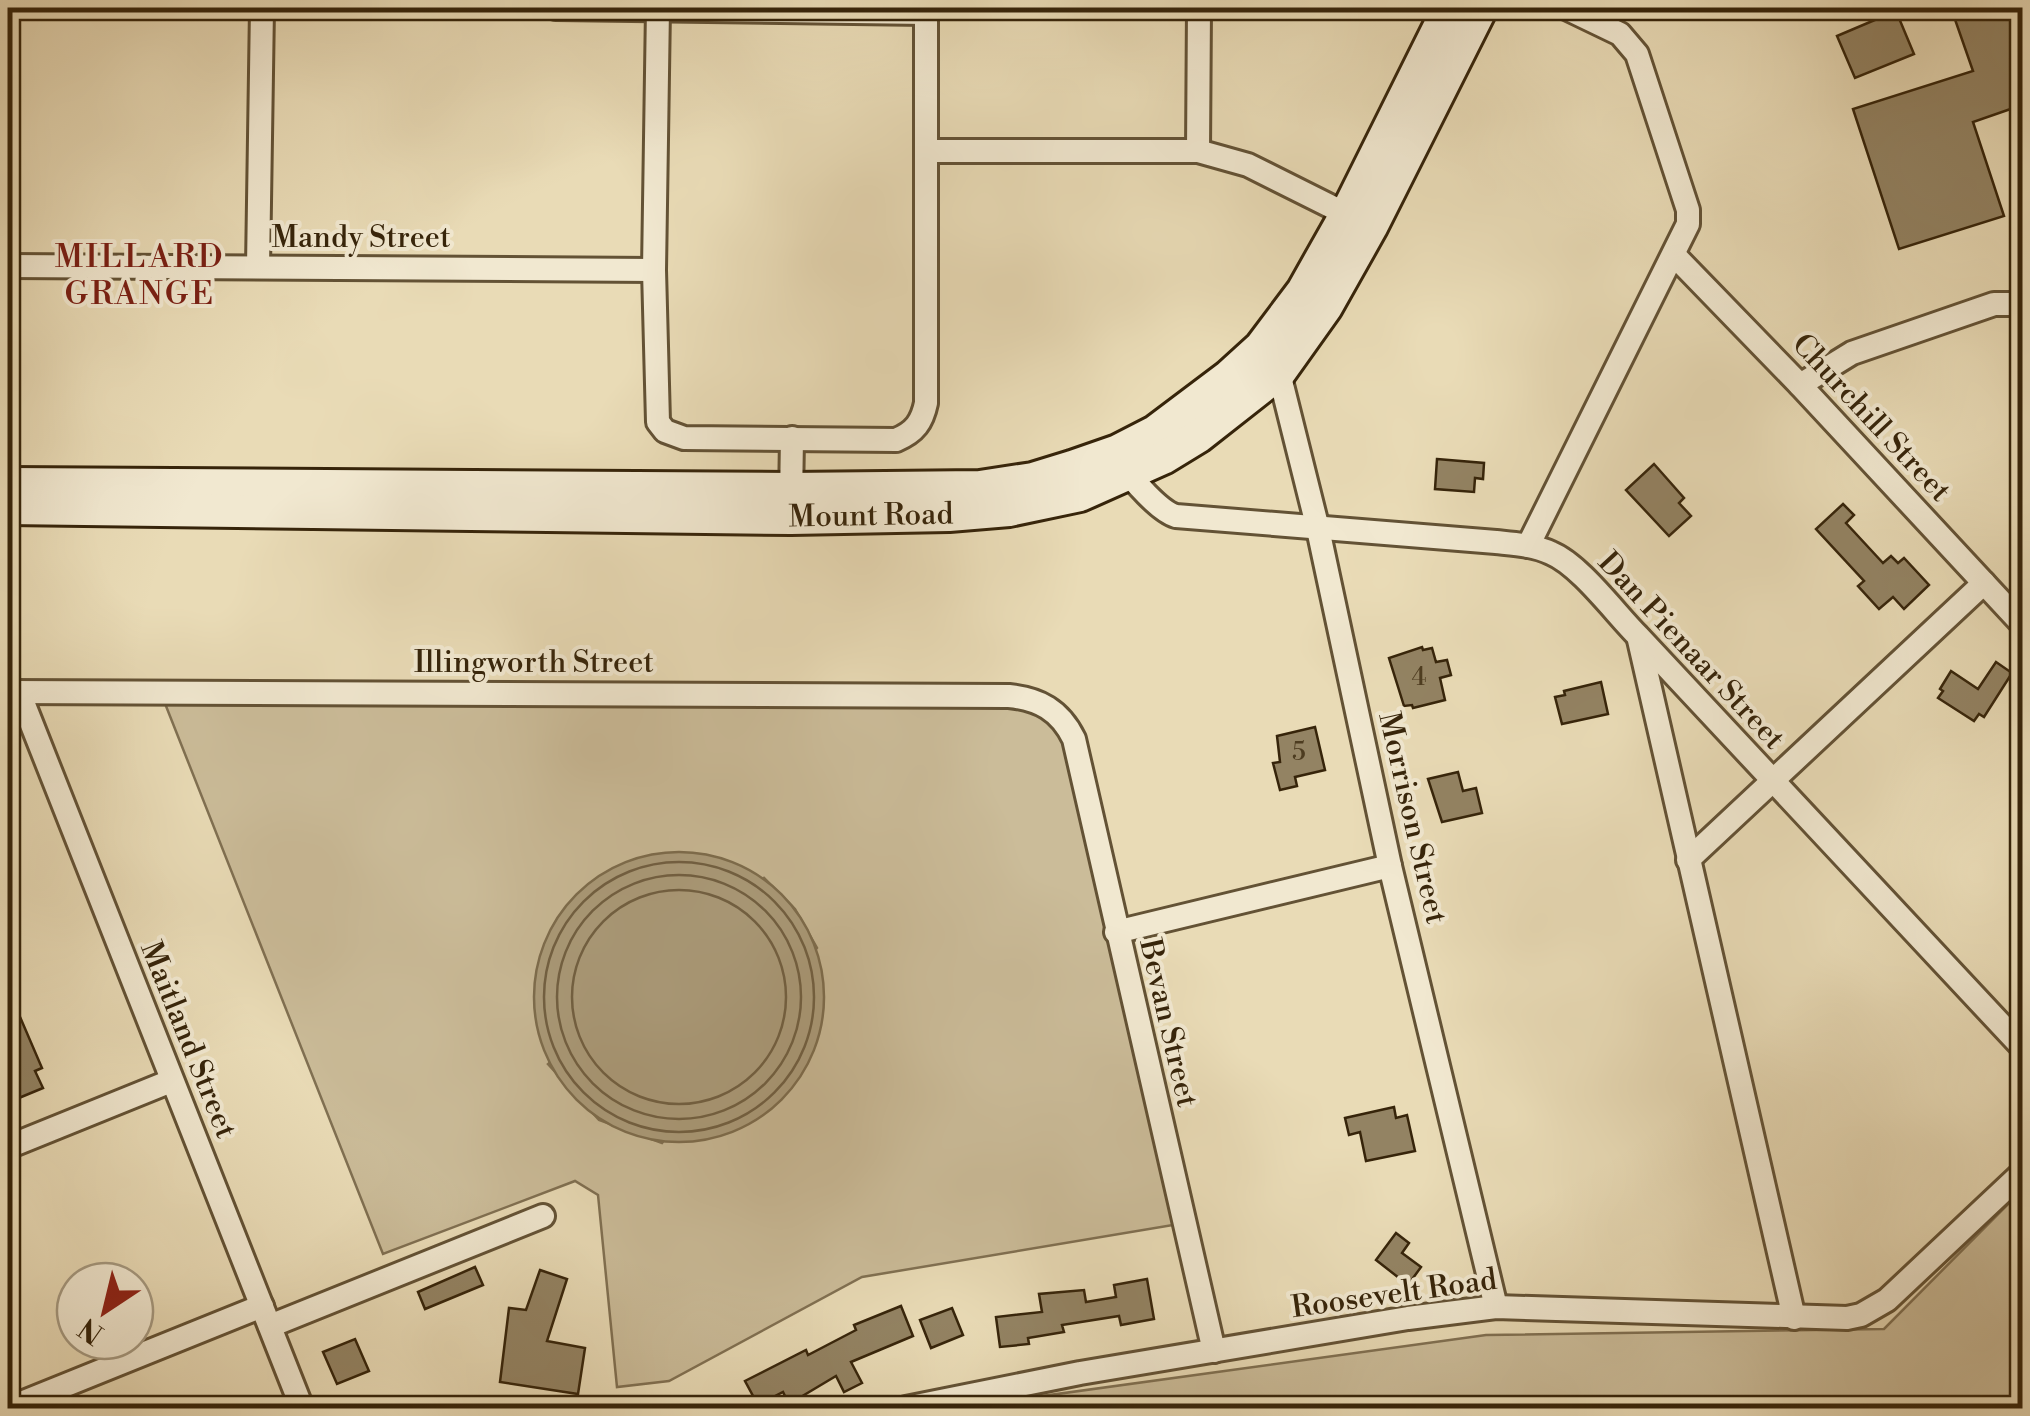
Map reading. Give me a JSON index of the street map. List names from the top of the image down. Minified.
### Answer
{"streets":{"main road":["Mount Road"],"street":["Mandy Street","Churchill Street","Dan Pienaar Street","Illingworth Street","Morrison Street","Bevan Street","Maitland Street","Roosevelt Road"]},"crossings":[["Mount Road","Dan Pienaar Street"],["Mount Road","Morrison Street"],["Dan Pienaar Street","Morrison Street"],["Illingworth Street","Bevan Street"],["Illingworth Street","Maitland Street"],["Morrison Street","Roosevelt Road"],["Bevan Street","Roosevelt Road"]],"districts":["MILLARD GRANGE"],"house_numbers":["4","5"],"north":"bottom left"}
